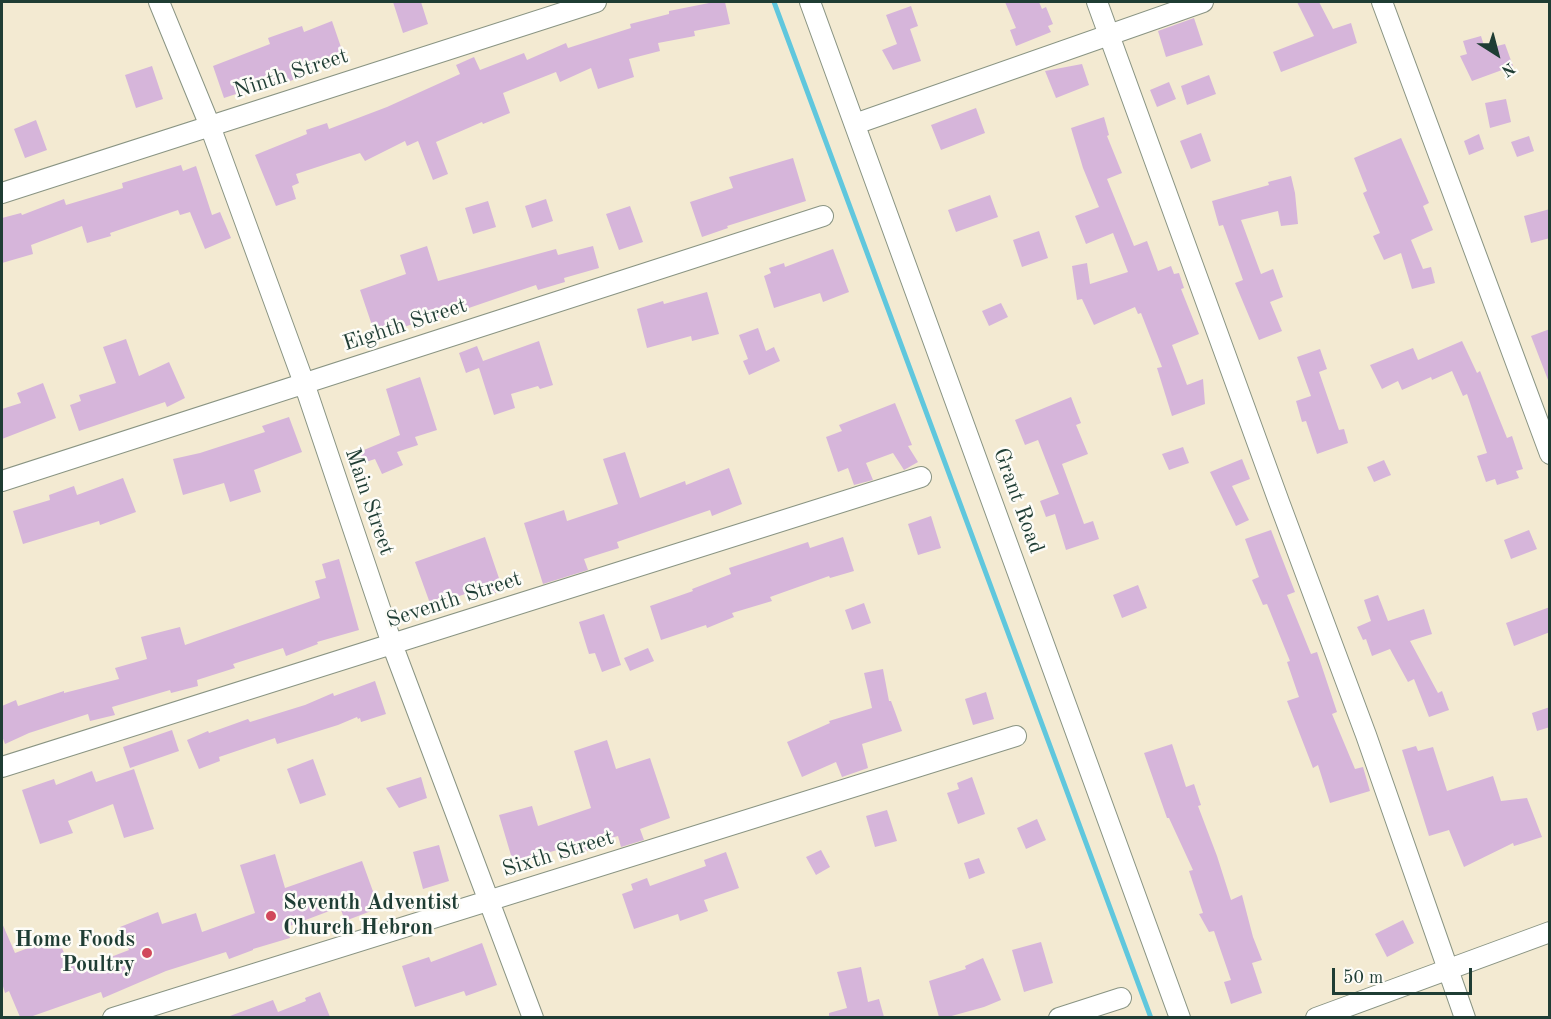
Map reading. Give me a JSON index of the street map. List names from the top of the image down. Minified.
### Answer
{"streets":{"street":["Ninth Street","Eighth Street","Grant Road","Main Street","Seventh Street","Sixth Street"]},"crossings":[["Ninth Street","Main Street"],["Eighth Street","Main Street"],["Main Street","Seventh Street"],["Main Street","Sixth Street"]],"places":["Seventh Adventist Church Hebron","Home Foods Poultry"],"scale_bar":"50 m","north":"bottom right"}
